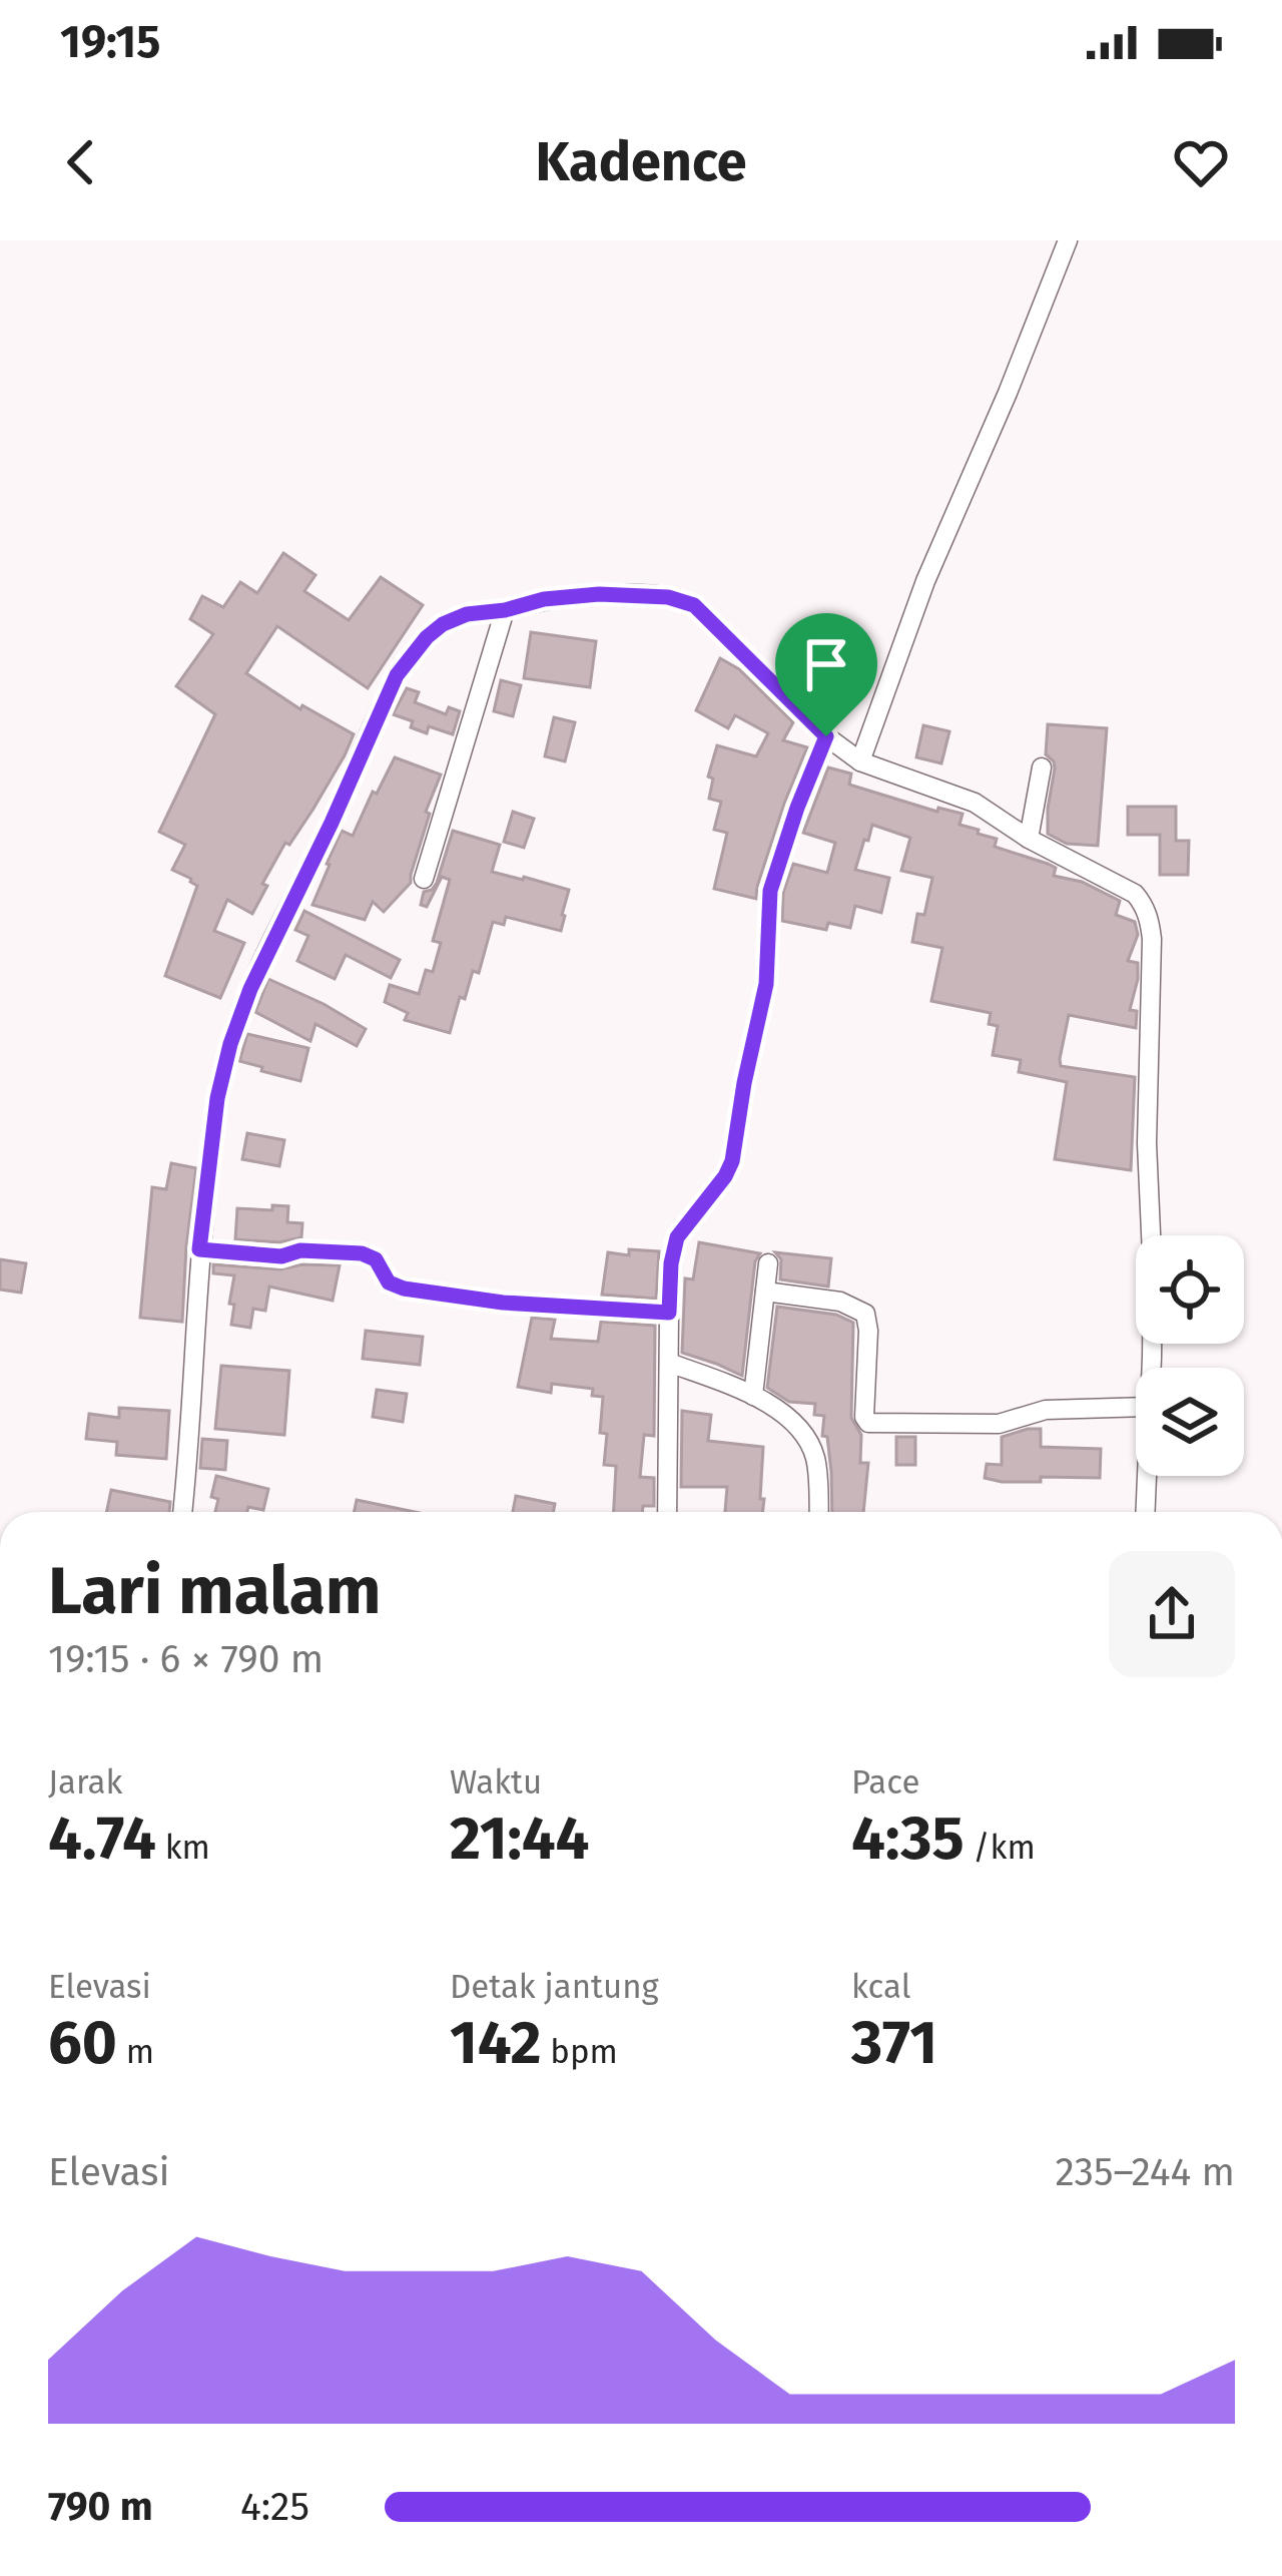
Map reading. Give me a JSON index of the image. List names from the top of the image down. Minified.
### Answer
{"page":{"status":"19:15","header":"Kadence","heading":["Lari malam","19:15 · 6 × 790 m"],"stats":[["Jarak","4.74 km"],["Waktu","21:44"],["Pace","4:35 /km"],["Elevasi","60 m"],["Detak jantung","142 bpm"],["kcal","371"]],"chart":["Elevasi","235–244 m"],"list":[{"name":"790 m","note":"4:25"}]}}
